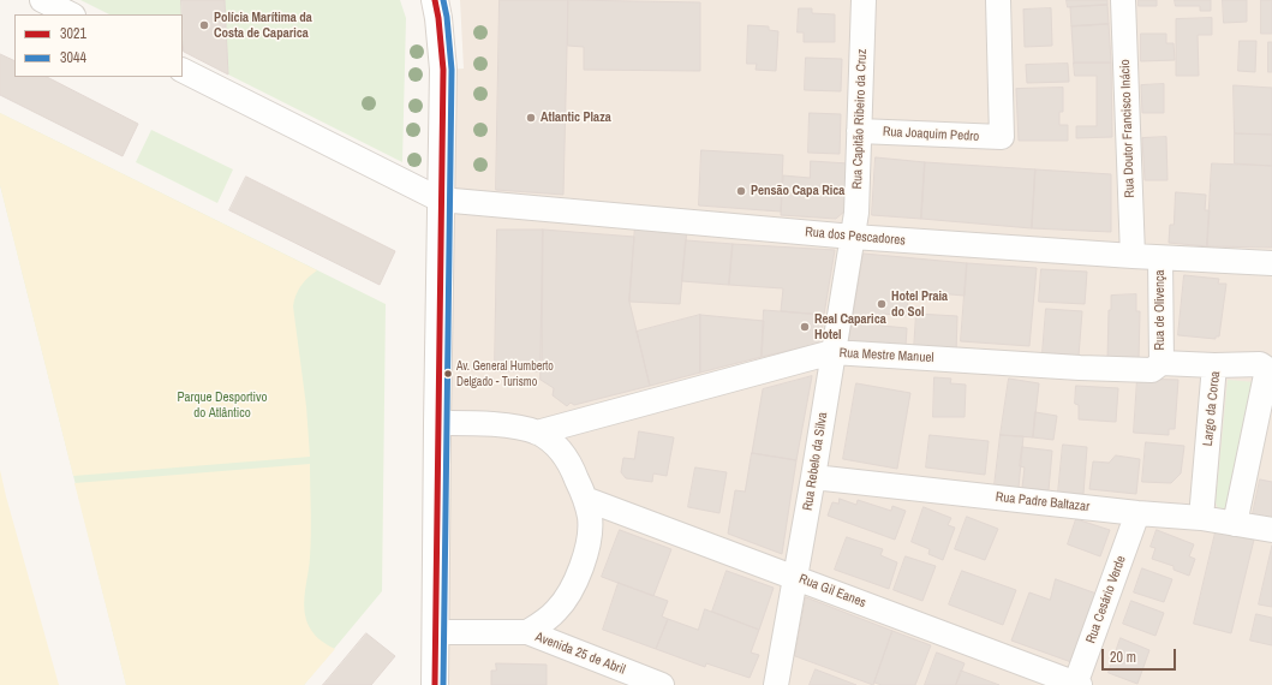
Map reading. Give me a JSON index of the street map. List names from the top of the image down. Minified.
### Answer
{"streets":{"street":["Rua Capitão Ribeiro da Cruz","Rua Doutor Francisco Inácio","Rua Joaquim Pedro","Rua dos Pescadores","Rua de Olivença","Rua Mestre Manuel","Largo da Coroa","Rua Rebelo da Silva","Rua Padre Baltazar","Rua Gil Eanes","Rua Cesário Verde","Avenida 25 de Abril"]},"crossings":[["Rua Capitão Ribeiro da Cruz","Rua Joaquim Pedro"],["Rua Capitão Ribeiro da Cruz","Rua dos Pescadores"],["Rua Capitão Ribeiro da Cruz","Rua Rebelo da Silva"],["Rua Doutor Francisco Inácio","Rua dos Pescadores"],["Rua dos Pescadores","Rua de Olivença"],["Rua dos Pescadores","Rua Rebelo da Silva"],["Rua de Olivença","Rua Mestre Manuel"],["Rua Mestre Manuel","Largo da Coroa"],["Rua Mestre Manuel","Rua Rebelo da Silva"],["Largo da Coroa","Rua Padre Baltazar"],["Rua Rebelo da Silva","Rua Padre Baltazar"],["Rua Rebelo da Silva","Rua Gil Eanes"],["Rua Padre Baltazar","Rua Cesário Verde"],["Rua Gil Eanes","Rua Cesário Verde"]],"parks":["Parque Desportivo do Atlântico"],"places":["Polícia Marítima da Costa de Caparica","Atlantic Plaza","Pensão Capa Rica","Hotel Praia do Sol","Real Caparica Hotel","Av. General Humberto Delgado - Turismo"],"lines":["transit line 3021","transit line 3044"],"legend":["3021","3044"],"scale_bar":"20 m"}
